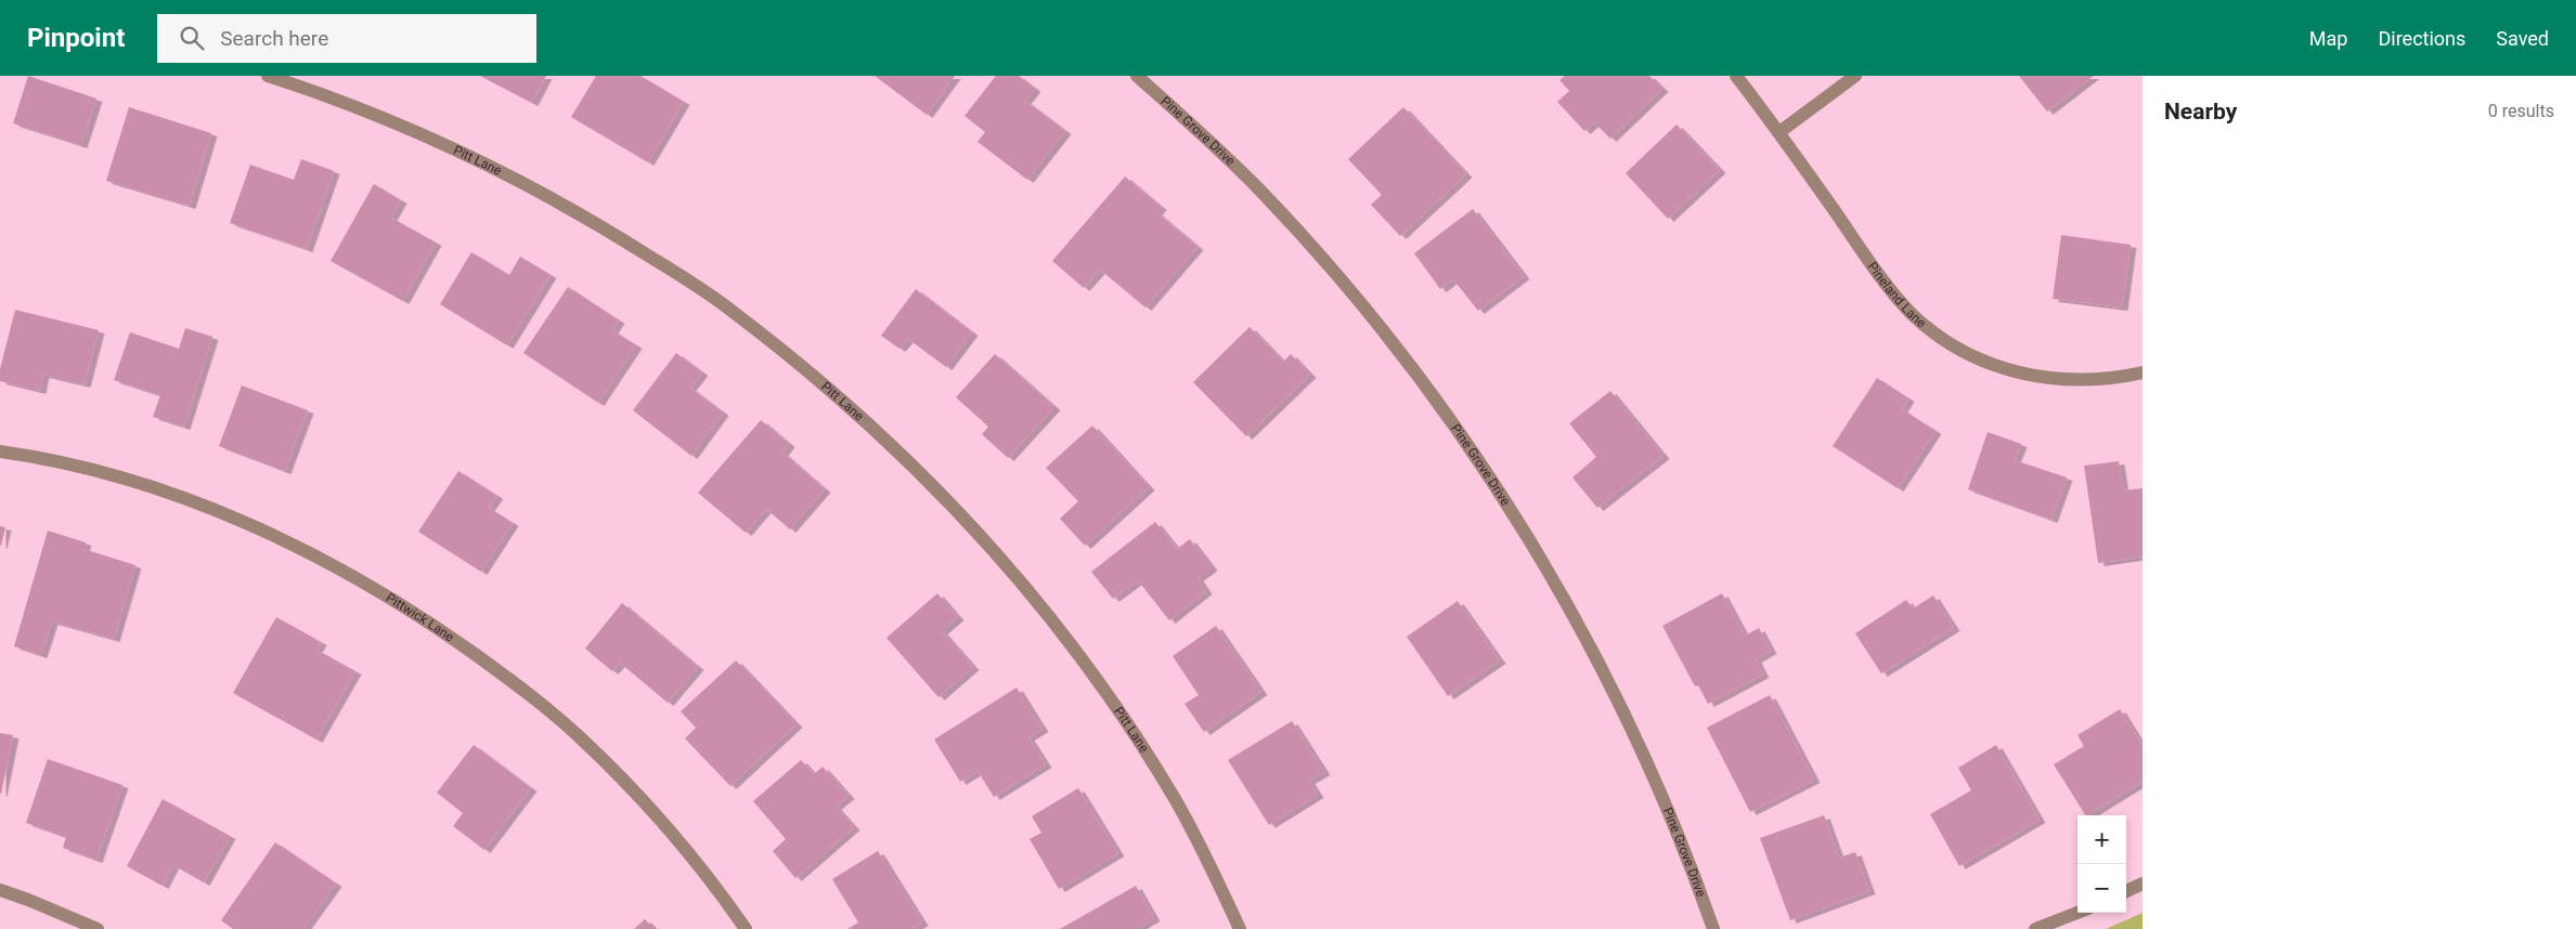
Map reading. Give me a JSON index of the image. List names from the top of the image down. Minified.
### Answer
{"streets":{"street":["Pine Grove Drive","Pitt Lane","Pineland Lane","Pittwick Lane"]},"page":{"header":"Pinpoint","search":"Search here","nav":["Map","Directions","Saved"],"heading":["Nearby","0 results"],"map_buttons":["+","−"]}}
